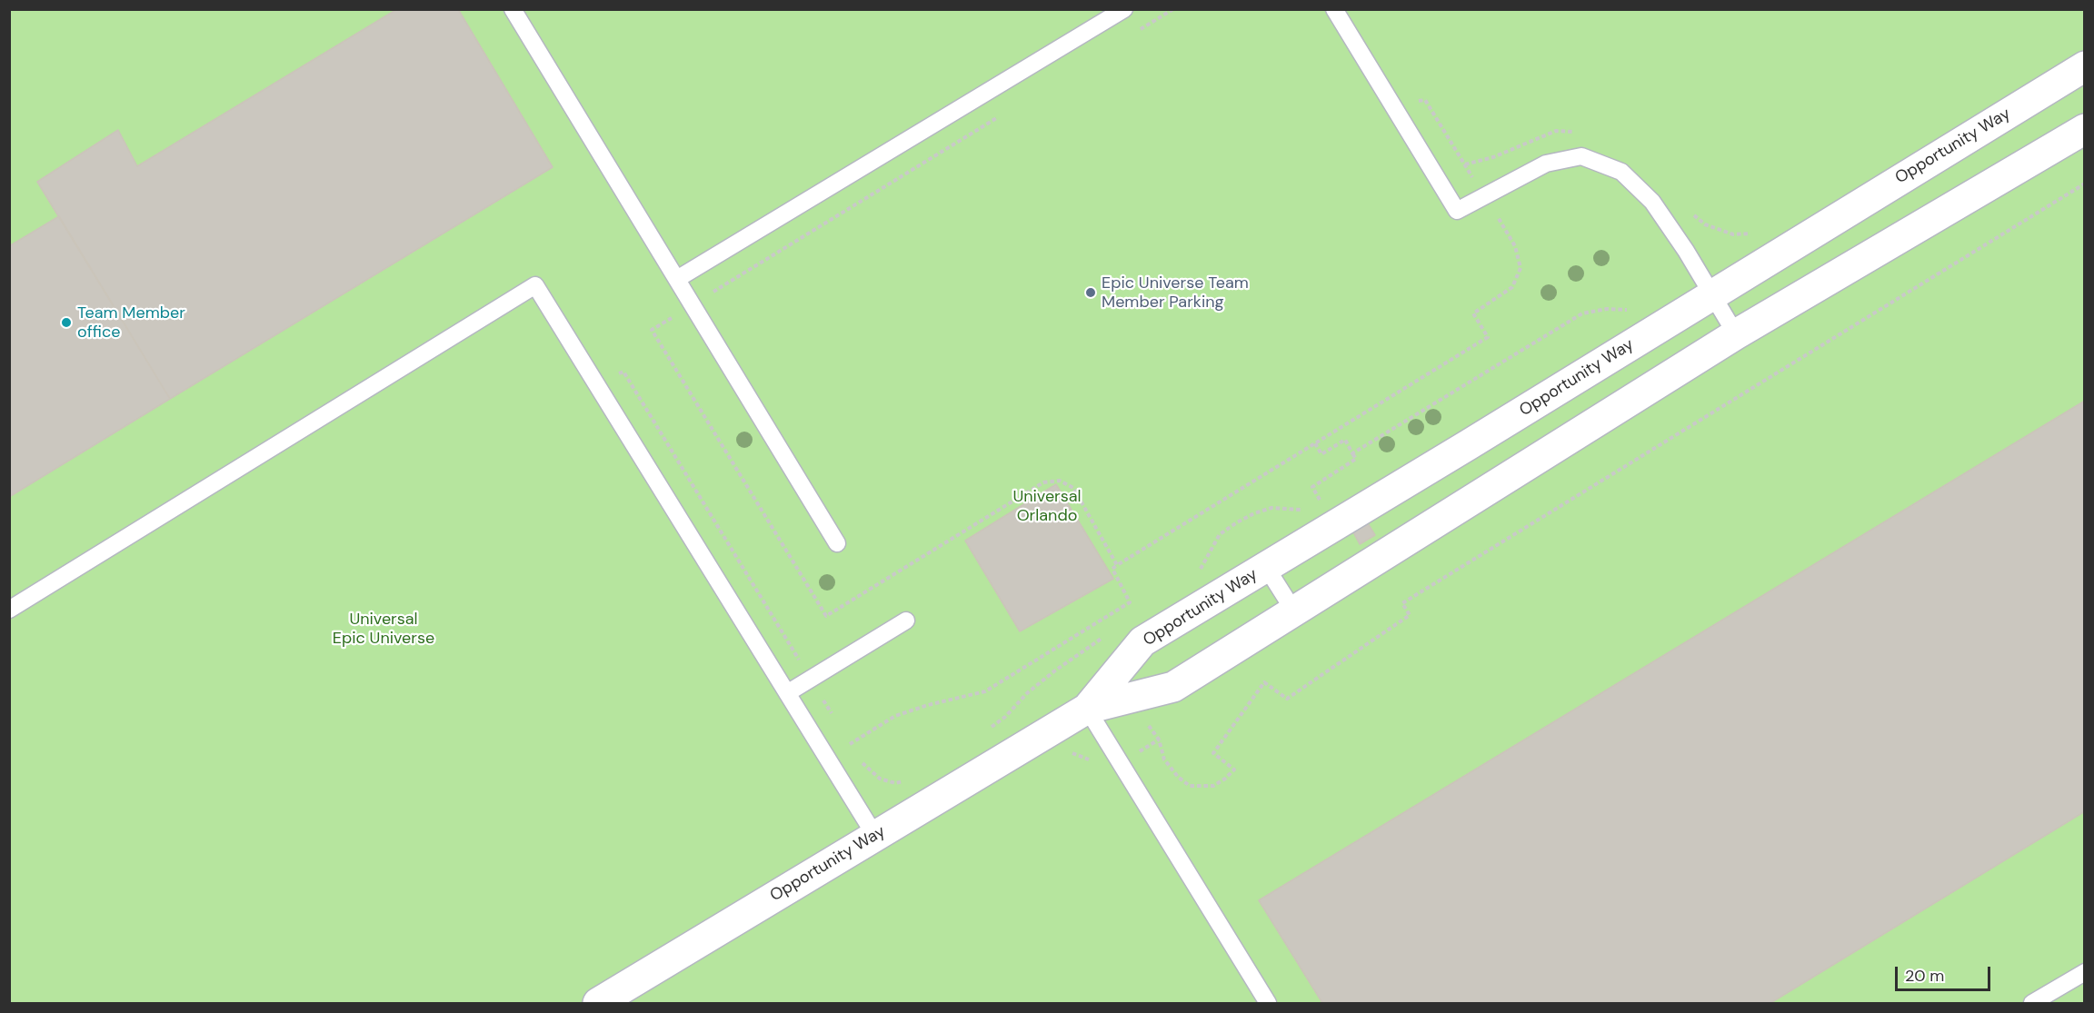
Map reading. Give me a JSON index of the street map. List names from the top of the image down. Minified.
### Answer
{"streets":{"street":["Opportunity Way"]},"parks":["Universal Orlando","Universal Epic Universe"],"places":["Epic Universe Team Member Parking","Team Member office"],"scale_bar":"20 m"}
